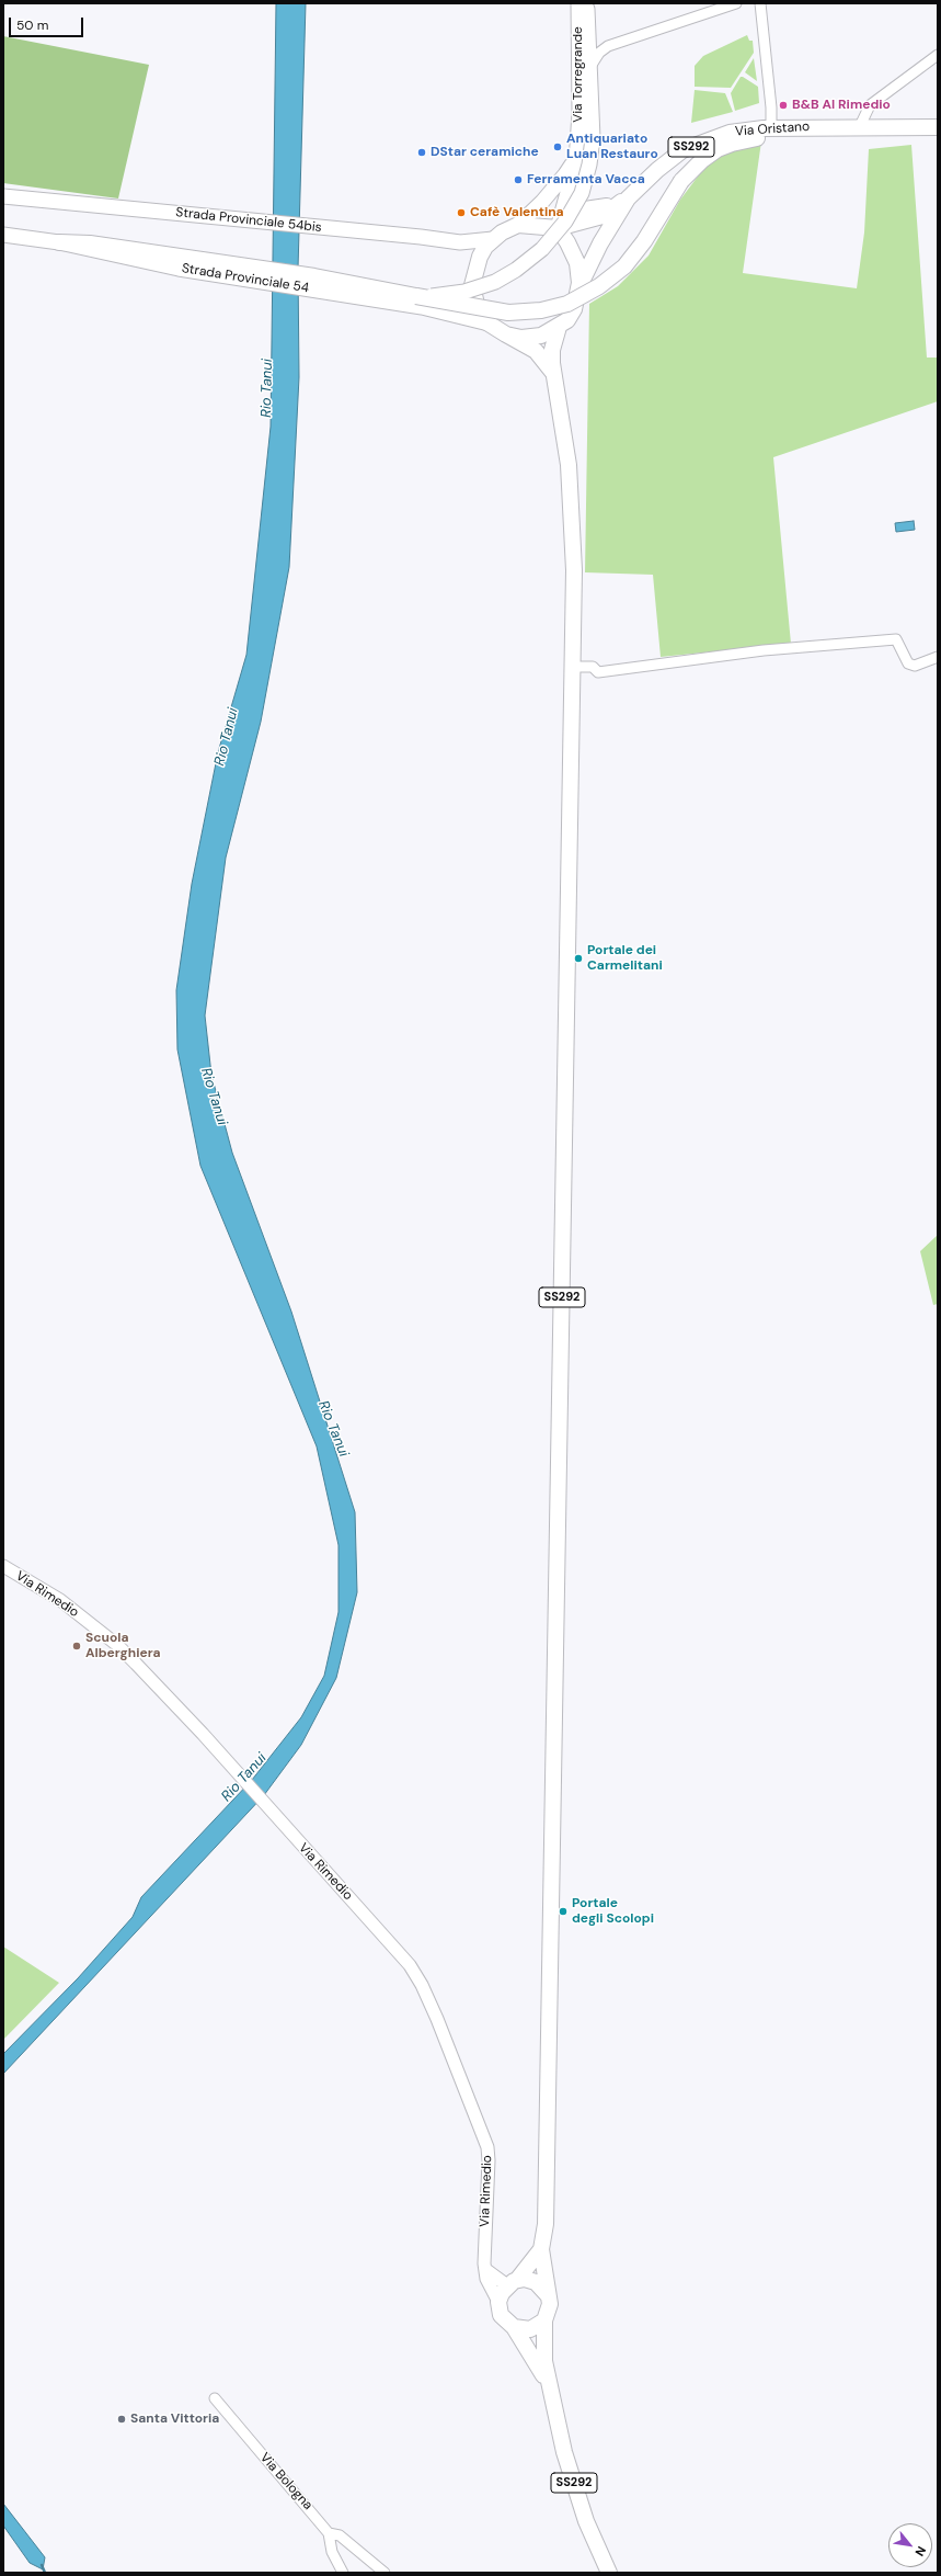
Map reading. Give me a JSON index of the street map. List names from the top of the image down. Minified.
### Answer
{"streets":{"main road":["Via Torregrande","Via Oristano","SS292","Strada Provinciale 54bis","Strada Provinciale 54"],"street":["Via Rimedio","Via Bologna"]},"crossings":[["Via Torregrande","Via Oristano"],["Via Torregrande","SS292"],["Via Torregrande","Strada Provinciale 54bis"],["Via Torregrande","Strada Provinciale 54"],["Via Oristano","SS292"],["Via Oristano","Strada Provinciale 54bis"],["Via Oristano","Strada Provinciale 54"],["SS292","Strada Provinciale 54bis"],["SS292","Strada Provinciale 54"],["SS292","Via Rimedio"],["Strada Provinciale 54bis","Strada Provinciale 54"]],"water":["Rio Tanui"],"places":["B&B Al Rimedio","Antiquariato Luan Restauro","DStar ceramiche","Ferramenta Vacca","Cafè Valentina","Portale dei Carmelitani","Scuola Alberghiera","Portale degli Scolopi","Santa Vittoria"],"scale_bar":"50 m","north":"bottom right"}
